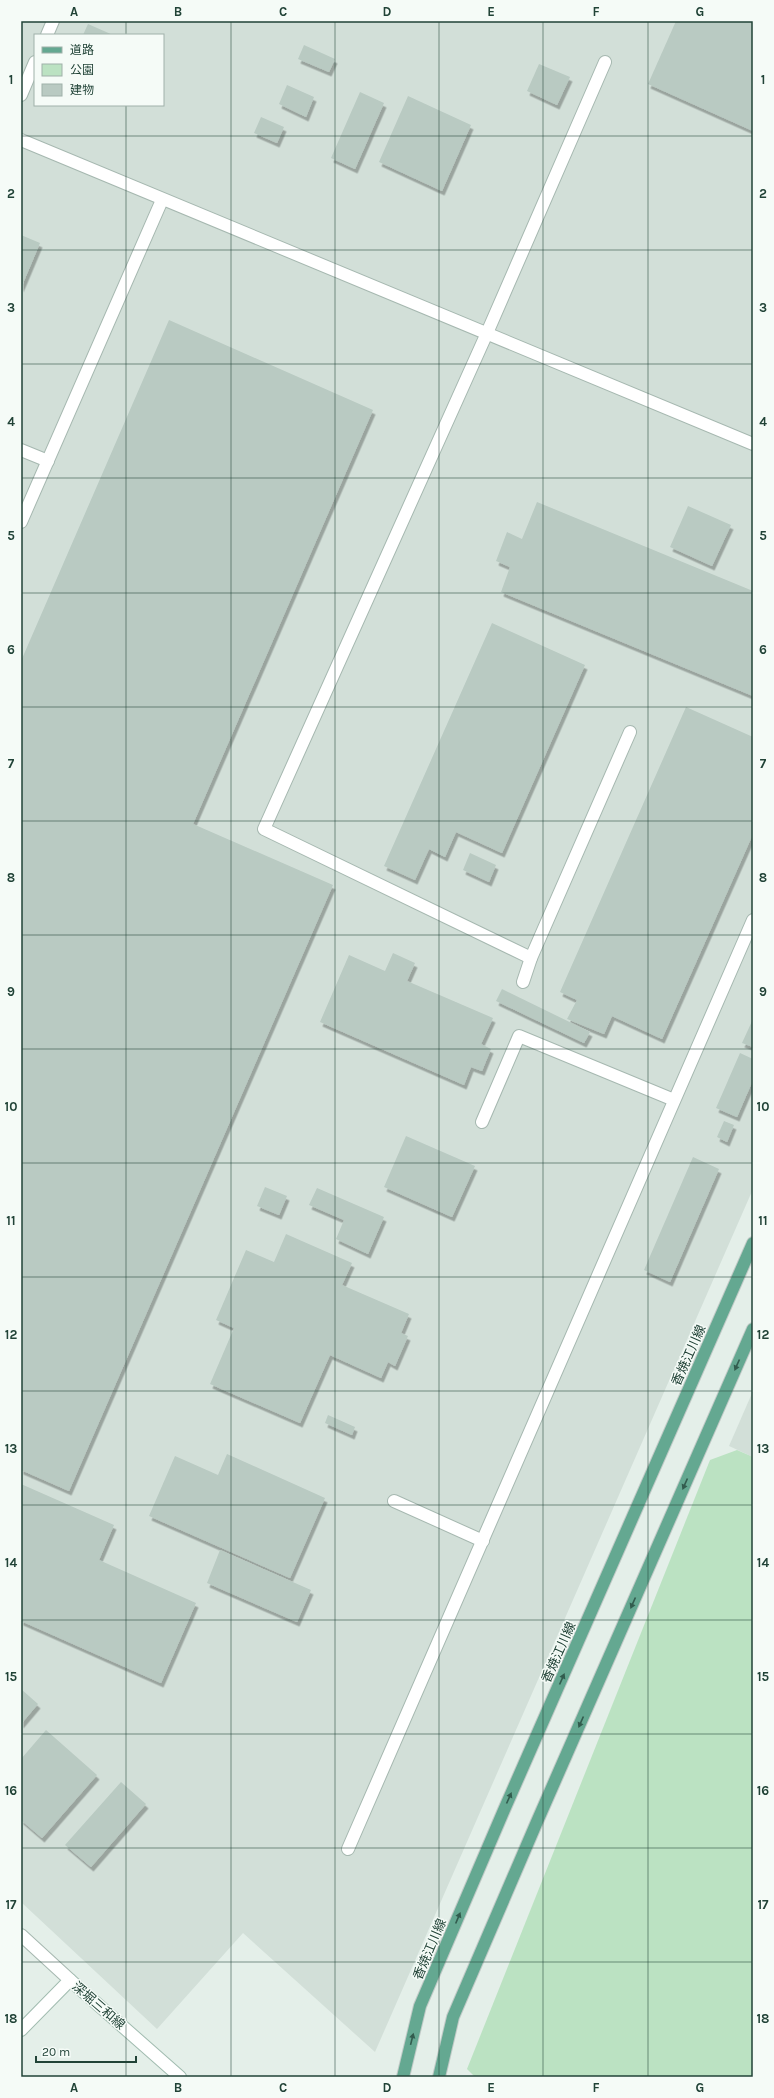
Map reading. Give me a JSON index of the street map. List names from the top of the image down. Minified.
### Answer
{"streets":{"main road":["香焼江川線","深堀三和線"]},"legend":["道路","公園","建物"],"scale_bar":"20 m","grid":{"columns":["A","B","C","D","E","F","G"],"rows":["1","2","3","4","5","6","7","8","9","10","11","12","13","14","15","16","17","18"]}}
